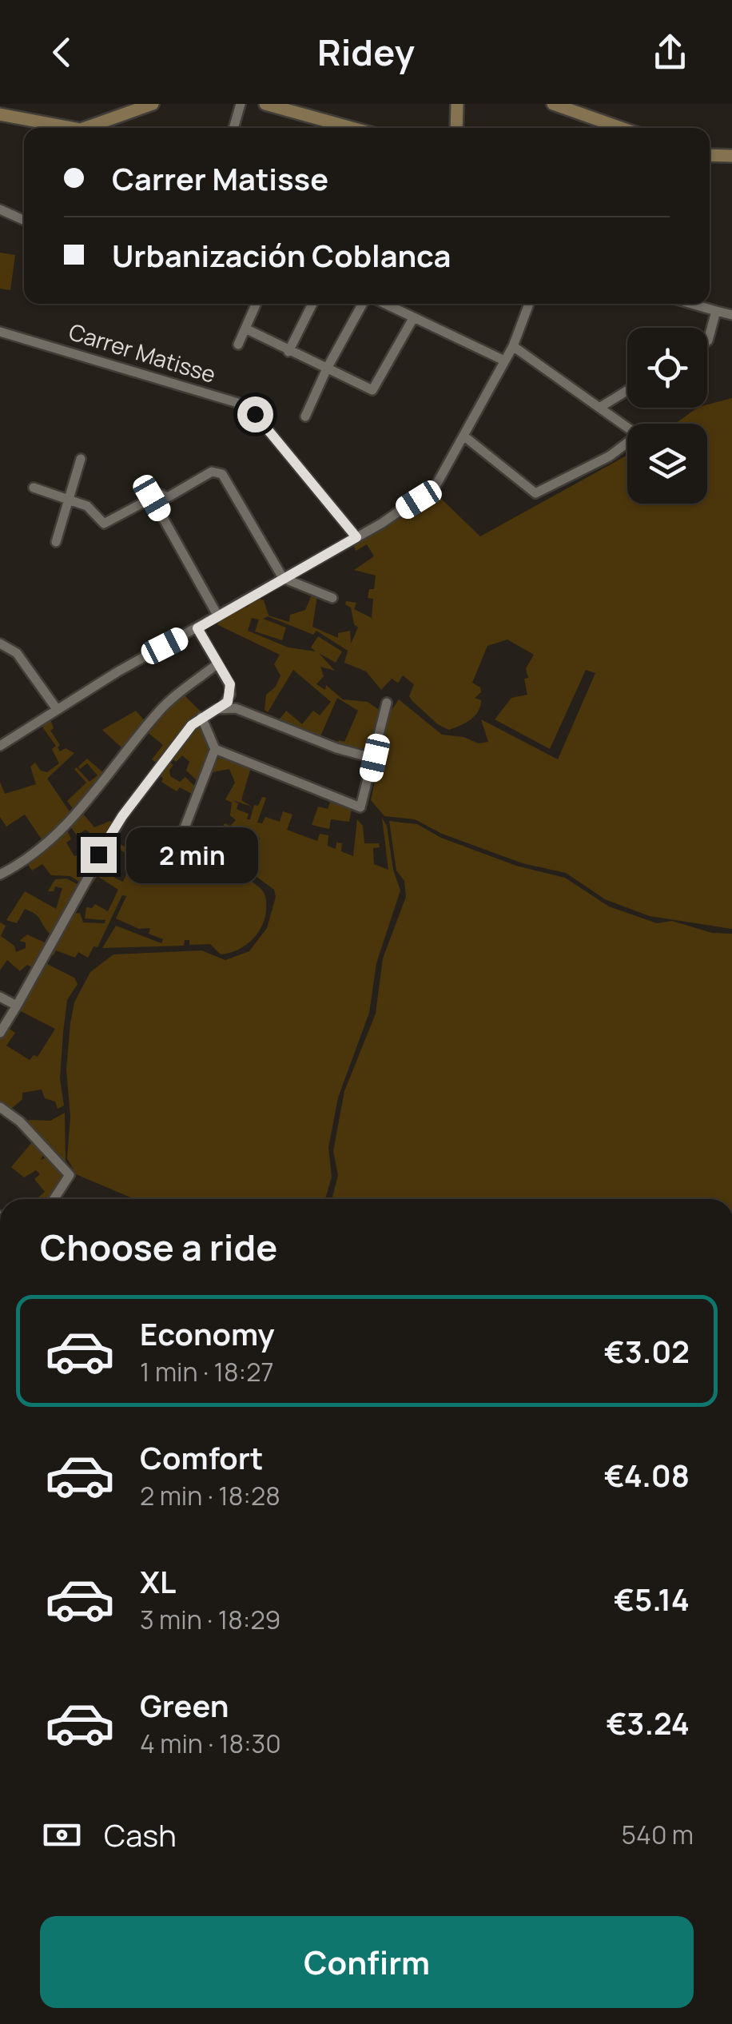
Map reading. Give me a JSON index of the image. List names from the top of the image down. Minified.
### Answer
{"streets":{"street":["Carrer Matisse"]},"page":{"header":"Ridey","banner":["Carrer Matisse","Urbanización Coblanca"],"bubble":"2 min","heading":"Choose a ride","list":[{"name":"Economy","note":"1 min · 18:27","value":"€3.02"},{"name":"Comfort","note":"2 min · 18:28","value":"€4.08"},{"name":"XL","note":"3 min · 18:29","value":"€5.14"},{"name":"Green","note":"4 min · 18:30","value":"€3.24"}],"pay":["Cash","540 m"],"buttons":"Confirm"}}
